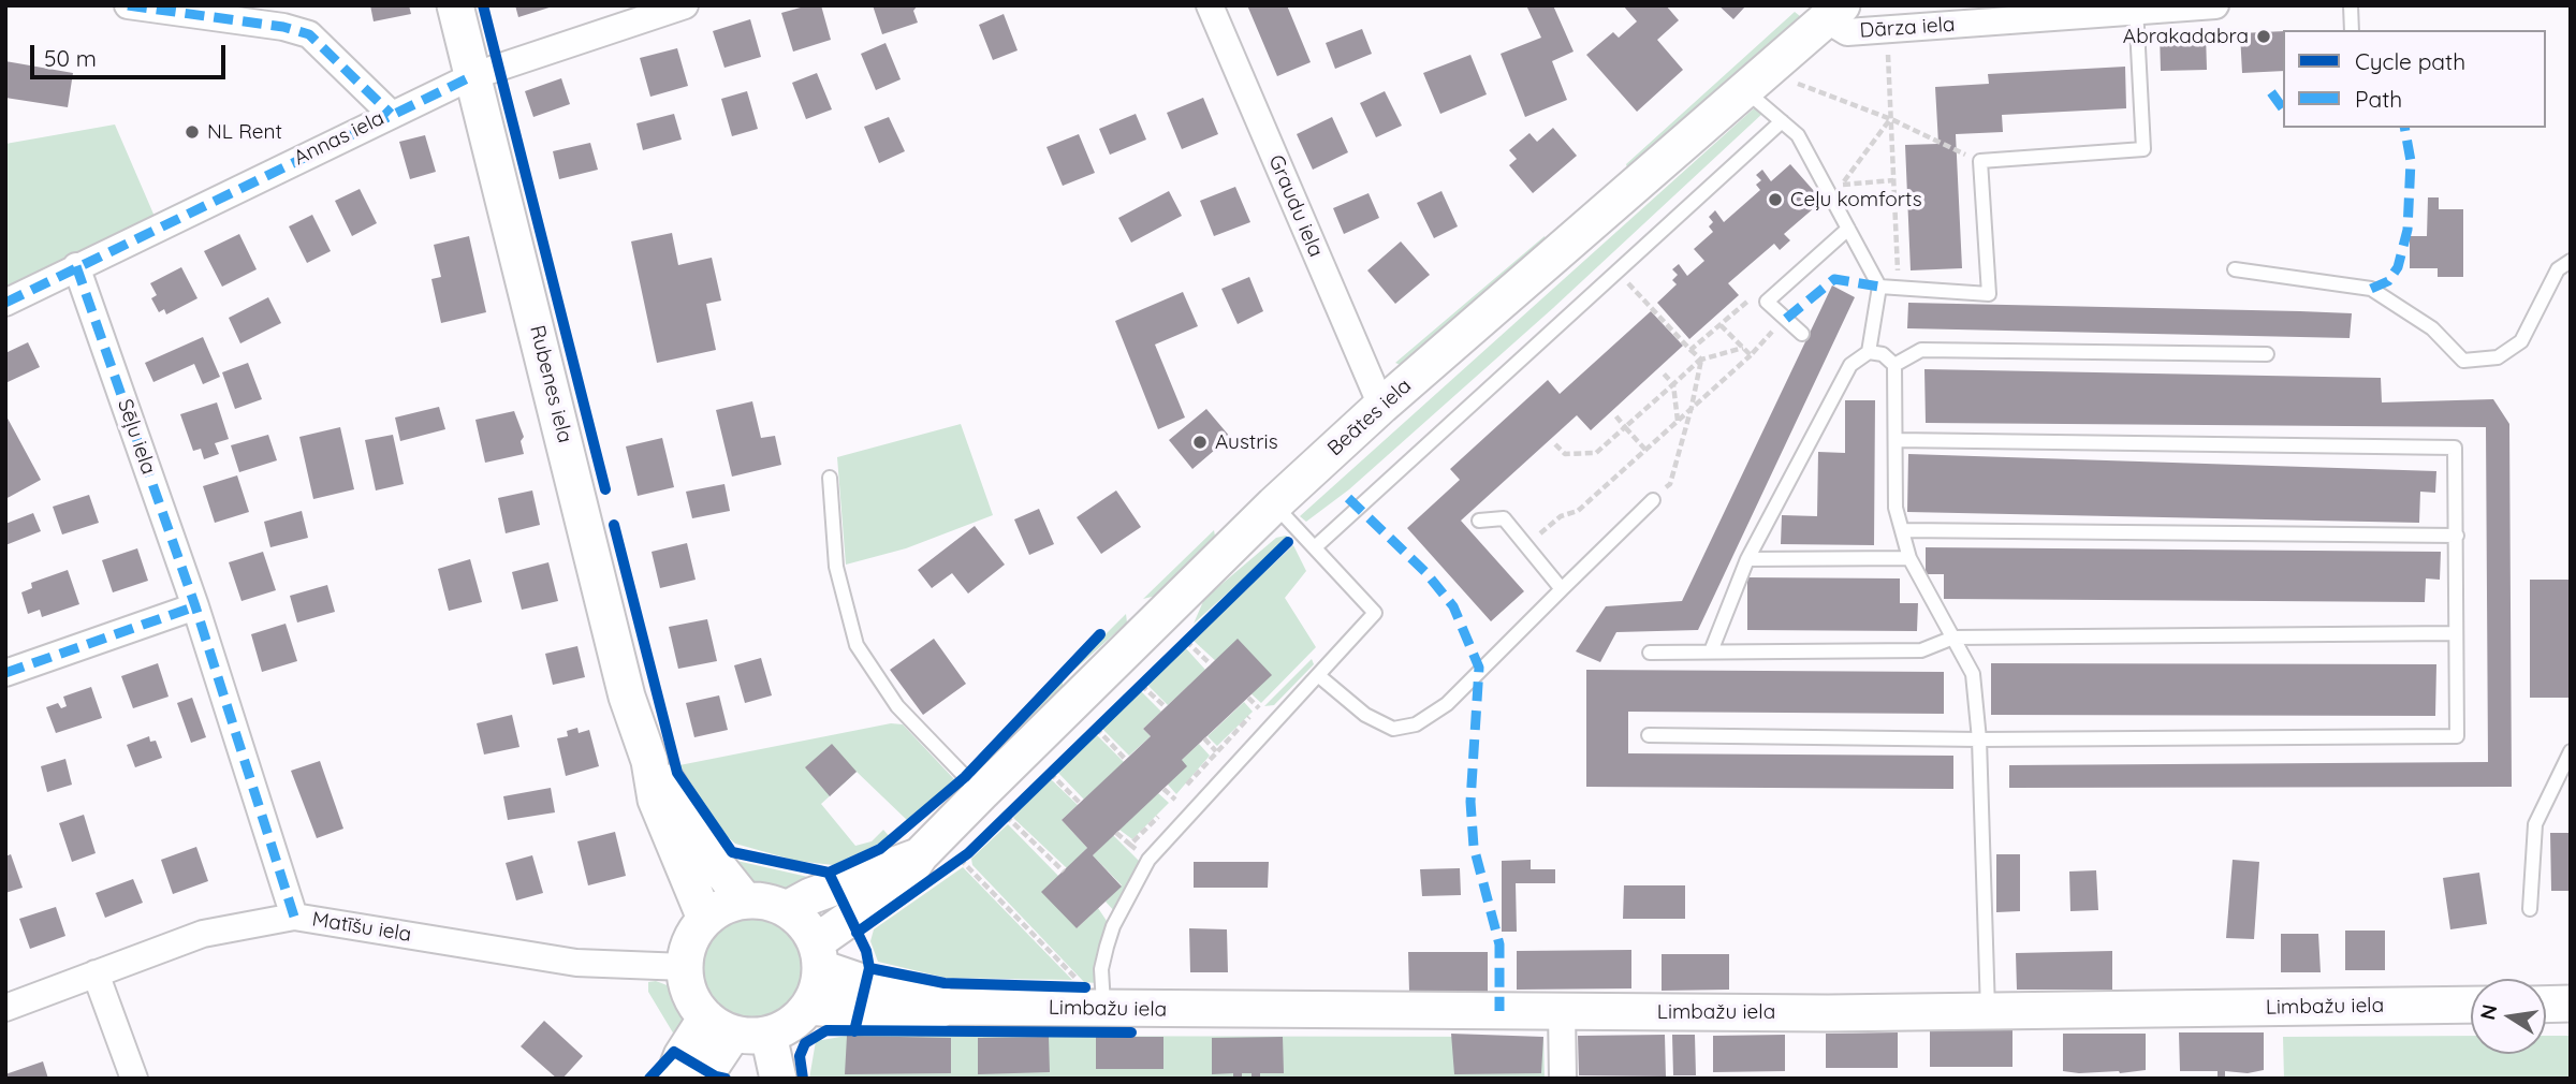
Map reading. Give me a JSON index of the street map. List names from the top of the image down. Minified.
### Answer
{"streets":{"main road":["Rubenes iela","Beātes iela","Limbažu iela"],"street":["Dārza iela","Annas iela","Graudu iela","Sēļu iela","Matīšu iela"]},"crossings":[["Dārza iela","Beātes iela"],["Annas iela","Rubenes iela"],["Annas iela","Sēļu iela"],["Graudu iela","Beātes iela"],["Rubenes iela","Beātes iela"],["Rubenes iela","Matīšu iela"],["Rubenes iela","Limbažu iela"],["Beātes iela","Matīšu iela"],["Beātes iela","Limbažu iela"],["Sēļu iela","Matīšu iela"],["Matīšu iela","Limbažu iela"]],"places":["Abrakadabra","NL Rent","Ceļu komforts","Austris"],"legend":["Cycle path","Path"],"scale_bar":"50 m","north":"left"}
